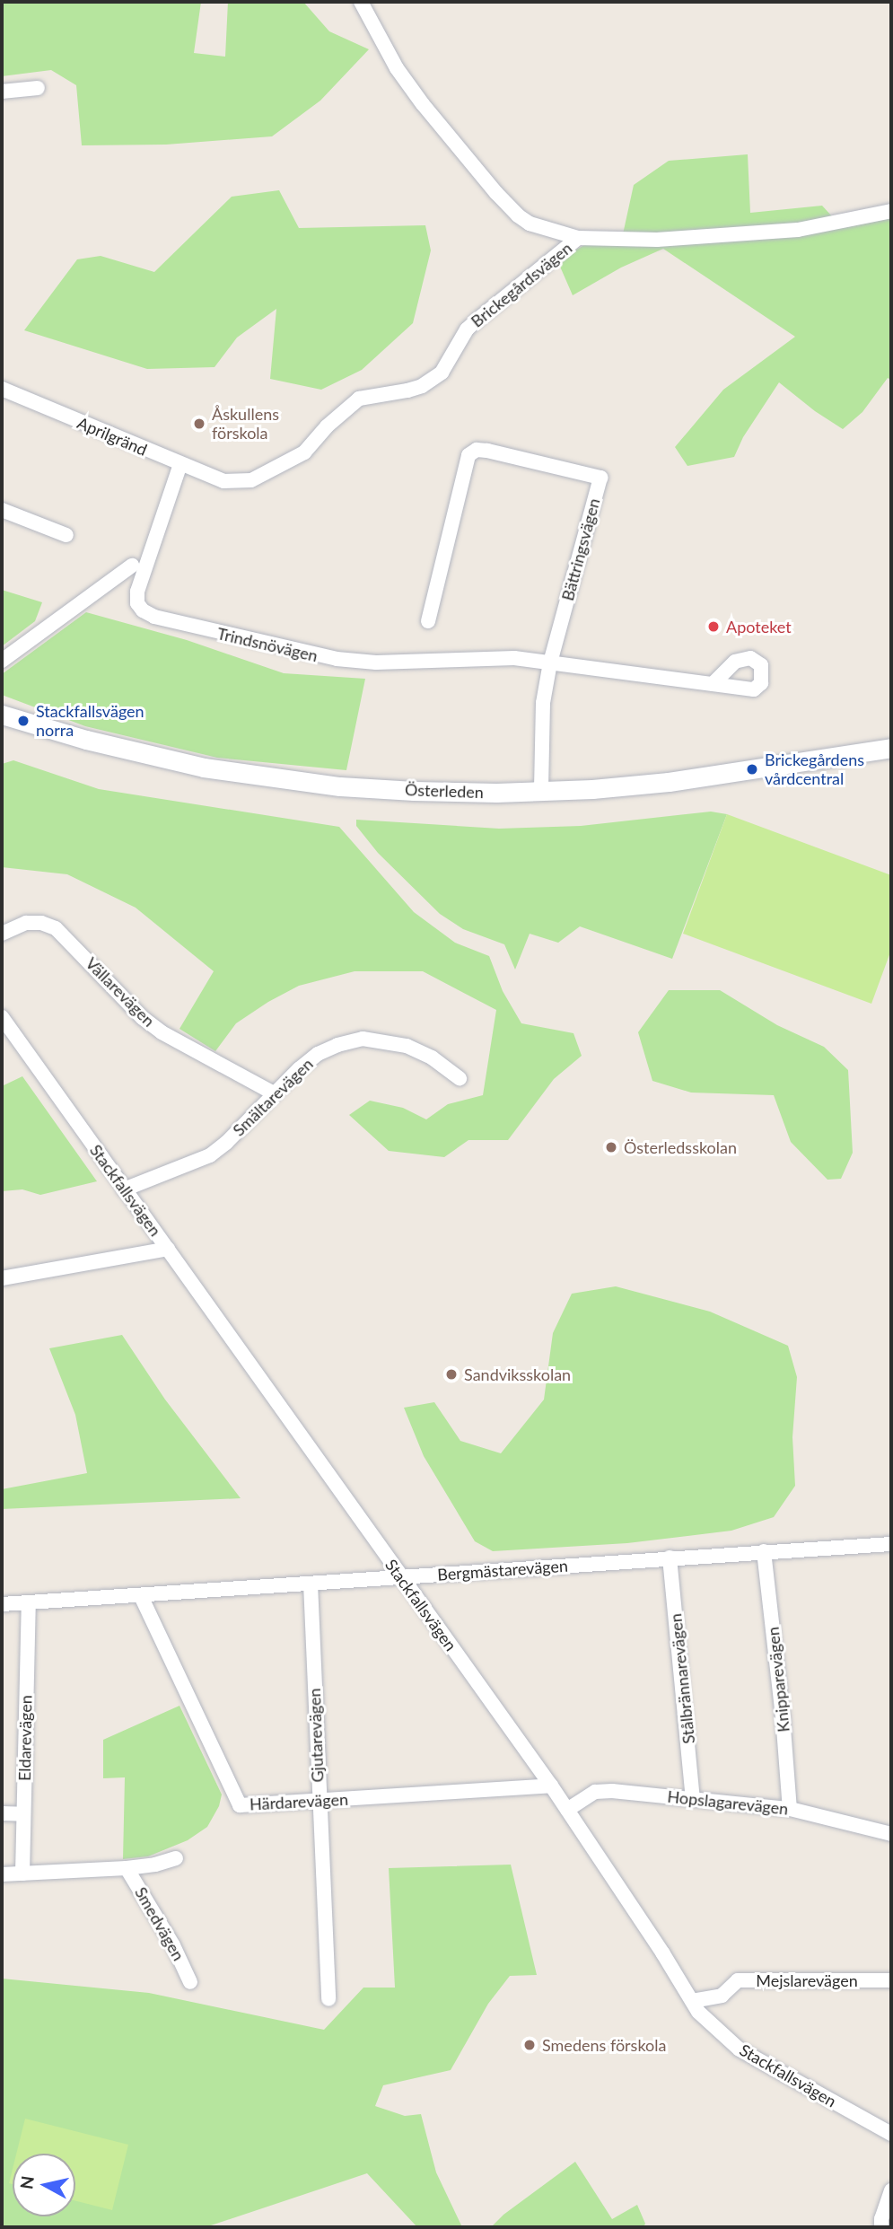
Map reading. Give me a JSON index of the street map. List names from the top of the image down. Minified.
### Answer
{"streets":{"main road":["Österleden"],"street":["Brickegårdsvägen","Aprilgränd","Bättringsvägen","Trindsnövägen","Vällarevägen","Smältarevägen","Stackfallsvägen","Bergmästarevägen","Stålbrännarevägen","Knipparevägen","Gjutarevägen","Eldarevägen","Härdarevägen","Hopslagarevägen","Smedvägen","Mejslarevägen"]},"crossings":[["Brickegårdsvägen","Aprilgränd"],["Aprilgränd","Trindsnövägen"],["Bättringsvägen","Trindsnövägen"],["Bättringsvägen","Österleden"],["Vällarevägen","Smältarevägen"],["Smältarevägen","Stackfallsvägen"],["Stackfallsvägen","Bergmästarevägen"],["Stackfallsvägen","Härdarevägen"],["Stackfallsvägen","Hopslagarevägen"],["Stackfallsvägen","Mejslarevägen"],["Bergmästarevägen","Stålbrännarevägen"],["Bergmästarevägen","Knipparevägen"],["Bergmästarevägen","Gjutarevägen"],["Bergmästarevägen","Eldarevägen"],["Bergmästarevägen","Härdarevägen"],["Stålbrännarevägen","Hopslagarevägen"],["Knipparevägen","Hopslagarevägen"],["Gjutarevägen","Härdarevägen"],["Eldarevägen","Smedvägen"]],"places":["Åskullens förskola","Apoteket","Stackfallsvägen norra","Brickegårdens vårdcentral","Österledsskolan","Sandviksskolan","Smedens förskola"],"north":"left"}
